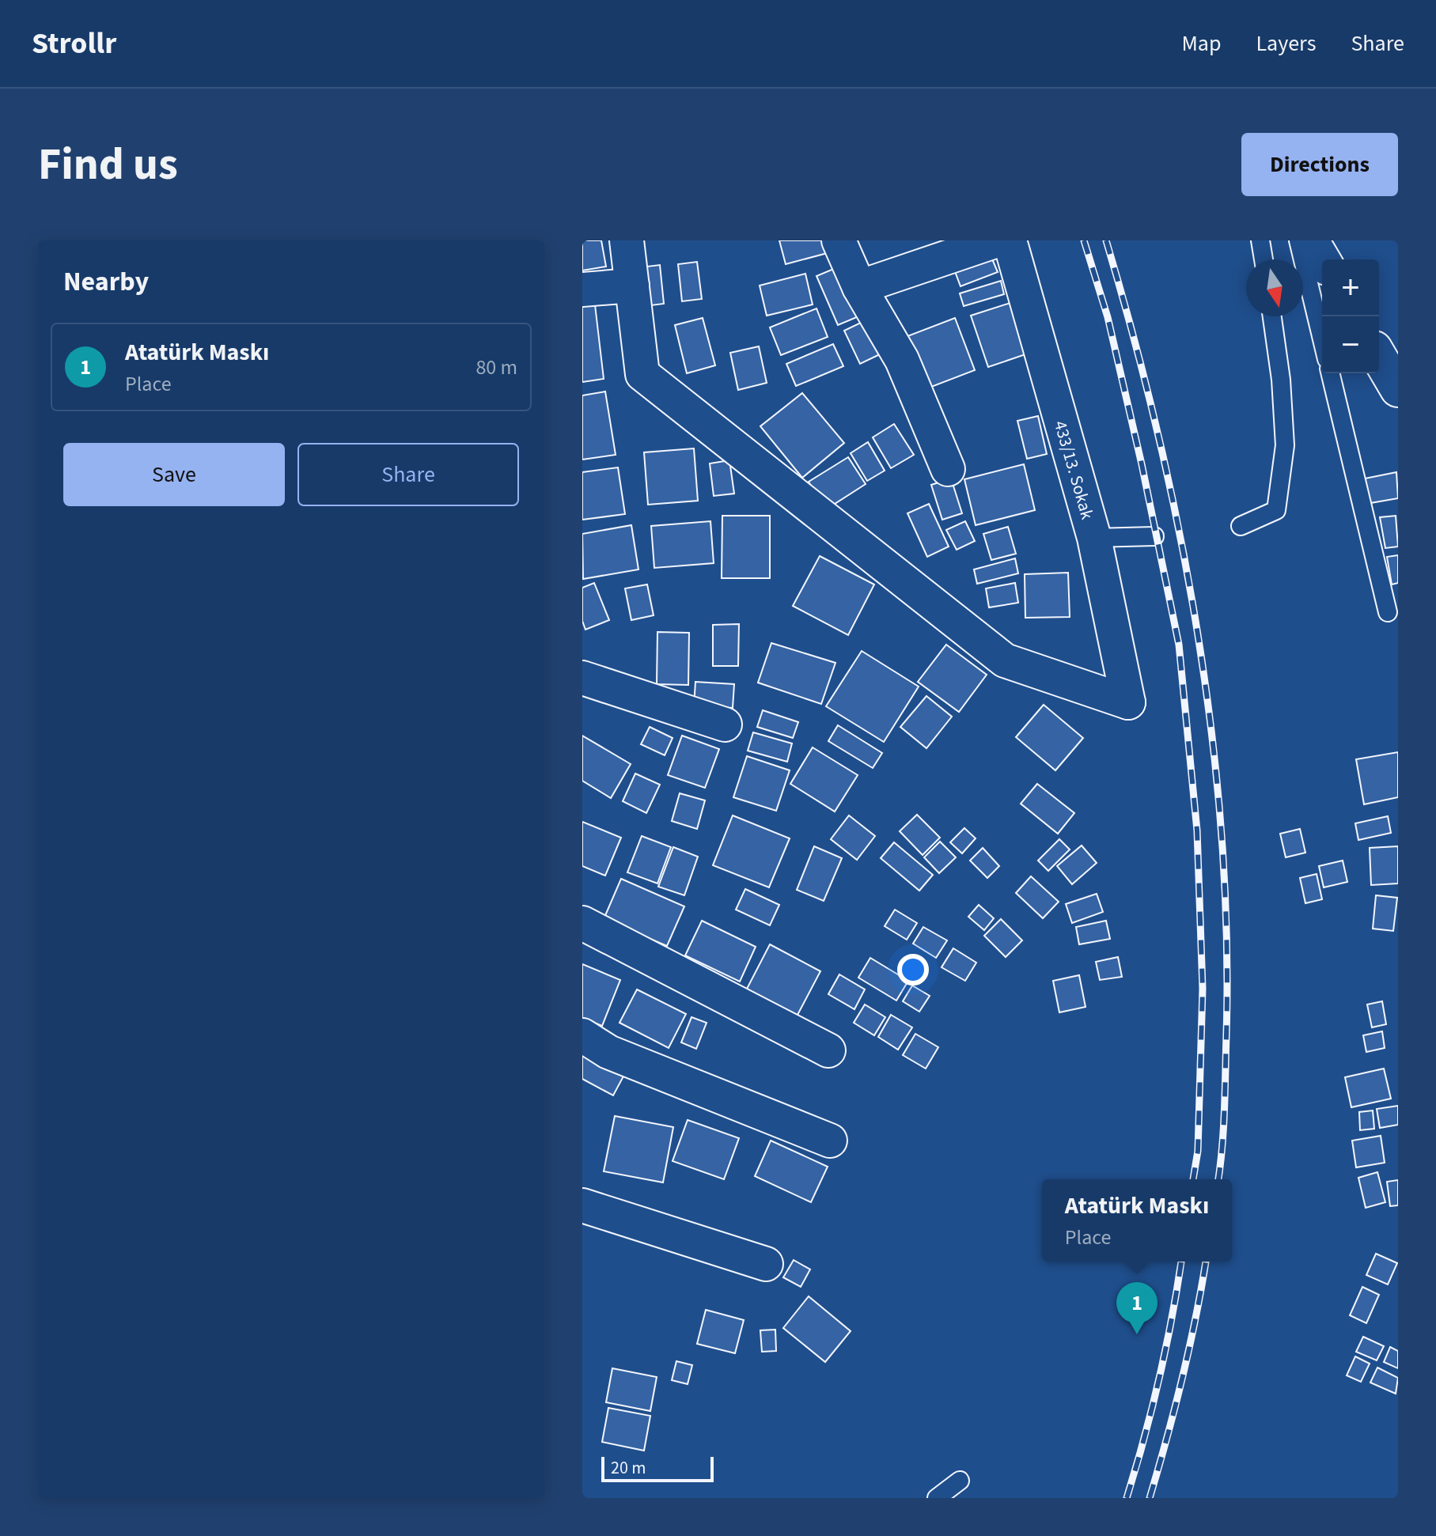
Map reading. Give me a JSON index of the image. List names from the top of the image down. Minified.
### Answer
{"streets":{"street":["433/13. Sokak"]},"scale_bar":"20 m","north":"bottom","page":{"header":"Strollr","nav":["Map","Layers","Share"],"buttons":["Directions",["Save","Share"]],"title":"Find us","heading":"Nearby","map_buttons":["+","−"],"list":[{"mark":"1","name":"Atatürk Maskı","note":"Place","value":"80 m"}],"popup":["Atatürk Maskı","Place"],"pins":"1","scale":"20 m"}}
